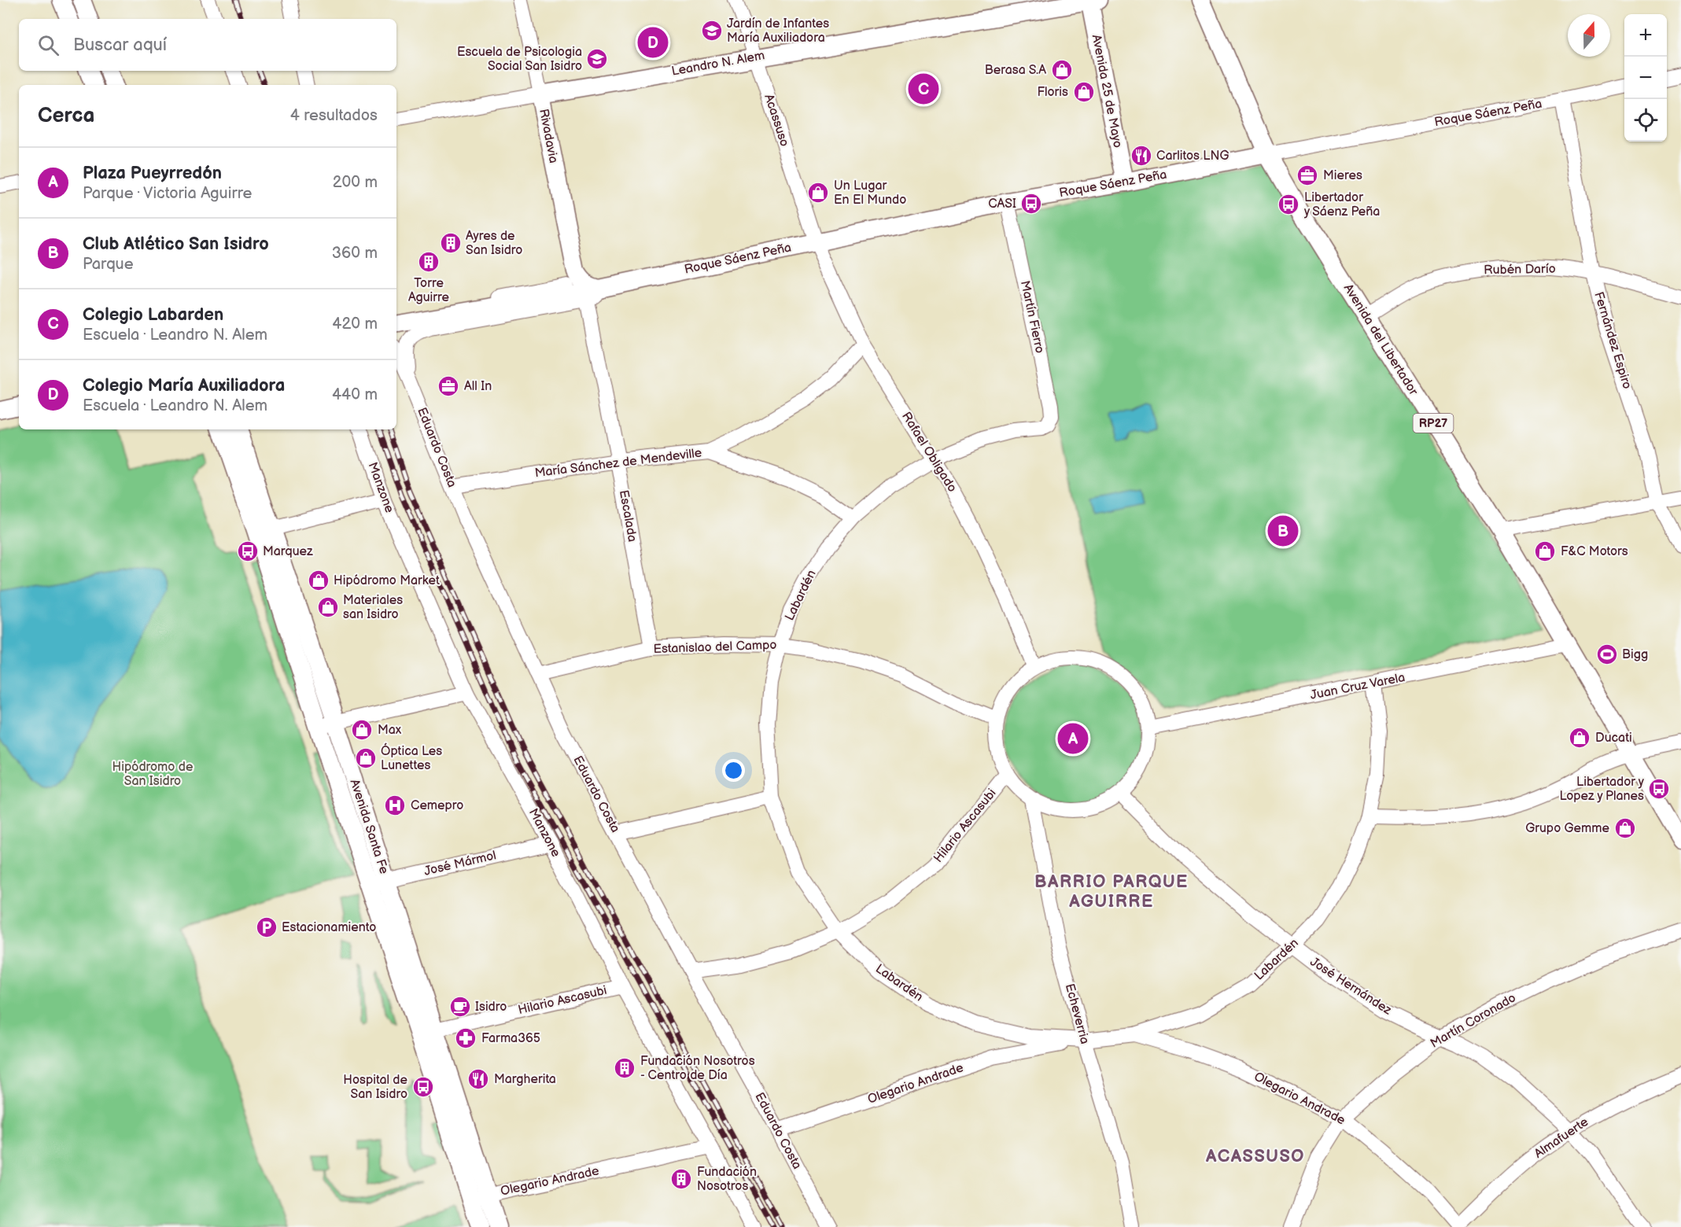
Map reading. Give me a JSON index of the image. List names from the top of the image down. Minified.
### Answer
{"streets":{"main road":["Leandro N. Alem","Avenida 25 de Mayo","Roque Sáenz Peña","Rivadavia","Avenida del Libertador","RP27","Avenida Santa Fe"],"street":["Acassuso","Rubén Darío","Martín Fierro","Fernández Espiro","Eduardo Costa","Rafael Obligado","María Sánchez de Mendeville","Manzone","Escalada","Labardén","Estanislao del Campo","Juan Cruz Varela","Hilario Ascasubi","José Mármol","José Hernández","Echeverria","Martín Coronado","Olegario Andrade","Almafuerte"]},"crossings":[["Leandro N. Alem","Avenida 25 de Mayo"],["Leandro N. Alem","Acassuso"],["Leandro N. Alem","Rivadavia"],["Avenida 25 de Mayo","Roque Sáenz Peña"],["Roque Sáenz Peña","Acassuso"],["Roque Sáenz Peña","Martín Fierro"],["Roque Sáenz Peña","Avenida del Libertador"],["Roque Sáenz Peña","Fernández Espiro"],["Roque Sáenz Peña","Eduardo Costa"],["Roque Sáenz Peña","Rafael Obligado"],["Roque Sáenz Peña","Escalada"],["Acassuso","Rafael Obligado"],["Rubén Darío","Avenida del Libertador"],["Rubén Darío","Fernández Espiro"],["Martín Fierro","Labardén"],["Avenida del Libertador","Juan Cruz Varela"],["Eduardo Costa","María Sánchez de Mendeville"],["Eduardo Costa","Estanislao del Campo"],["Eduardo Costa","Hilario Ascasubi"],["Eduardo Costa","Olegario Andrade"],["Rafael Obligado","María Sánchez de Mendeville"],["Rafael Obligado","Labardén"],["Rafael Obligado","Estanislao del Campo"],["Rafael Obligado","Juan Cruz Varela"],["Rafael Obligado","Hilario Ascasubi"],["Rafael Obligado","José Hernández"],["Rafael Obligado","Echeverria"],["María Sánchez de Mendeville","Escalada"],["Manzone","Hilario Ascasubi"],["Manzone","José Mármol"],["Manzone","Olegario Andrade"],["Escalada","Estanislao del Campo"],["Labardén","Estanislao del Campo"],["Labardén","Juan Cruz Varela"],["Labardén","Hilario Ascasubi"],["Labardén","José Hernández"],["Labardén","Echeverria"],["Labardén","Olegario Andrade"],["Estanislao del Campo","Juan Cruz Varela"],["Estanislao del Campo","Hilario Ascasubi"],["Estanislao del Campo","José Hernández"],["Estanislao del Campo","Echeverria"],["Juan Cruz Varela","Hilario Ascasubi"],["Juan Cruz Varela","José Hernández"],["Juan Cruz Varela","Echeverria"],["Hilario Ascasubi","Avenida Santa Fe"],["Hilario Ascasubi","José Hernández"],["Hilario Ascasubi","Echeverria"],["Avenida Santa Fe","José Mármol"],["Avenida Santa Fe","Olegario Andrade"],["José Hernández","Echeverria"],["José Hernández","Martín Coronado"],["José Hernández","Almafuerte"],["Echeverria","Olegario Andrade"],["Martín Coronado","Olegario Andrade"],["Olegario Andrade","Almafuerte"]],"districts":["BARRIO PARQUE AGUIRRE","ACASSUSO"],"parks":["Hipódromo de San Isidro"],"places":{"school or university":["Jardín de Infantes María Auxiliadora","Escuela de Psicologia Social San Isidro"],"shop":["Berasa S.A","Floris","Un Lugar En El Mundo","F&C Motors","Hipódromo Market","Materiales san Isidro","Max","Ducati","Óptica Les Lunettes","Grupo Gemme"],"restaurant":["Carlitos LNG","Margherita"],"office":["Mieres","All In"],"bus stop":["CASI","Libertador y Sáenz Peña","Marquez","Libertador y Lopez y Planes","Hospital de San Isidro"],"building":["Ayres de San Isidro","Torre Aguirre","Fundación Nosotros - Centro de Día","Fundación Nosotros"],"sports":["Bigg"],"hospital":["Cemepro"],"parking":["Estacionamiento"],"cafe":["Isidro"],"pharmacy":["Farma365"]},"north":"top","page":{"map_buttons":["+","−"],"search":"Buscar aquí","pins":["D","C","B","A"],"heading":["Cerca","4 resultados"],"list":[{"mark":"A","name":"Plaza Pueyrredón","note":"Parque · Victoria Aguirre","value":"200 m"},{"mark":"B","name":"Club Atlético San Isidro","note":"Parque","value":"360 m"},{"mark":"C","name":"Colegio Labarden","note":"Escuela · Leandro N. Alem","value":"420 m"},{"mark":"D","name":"Colegio María Auxiliadora","note":"Escuela · Leandro N. Alem","value":"440 m"}]}}
